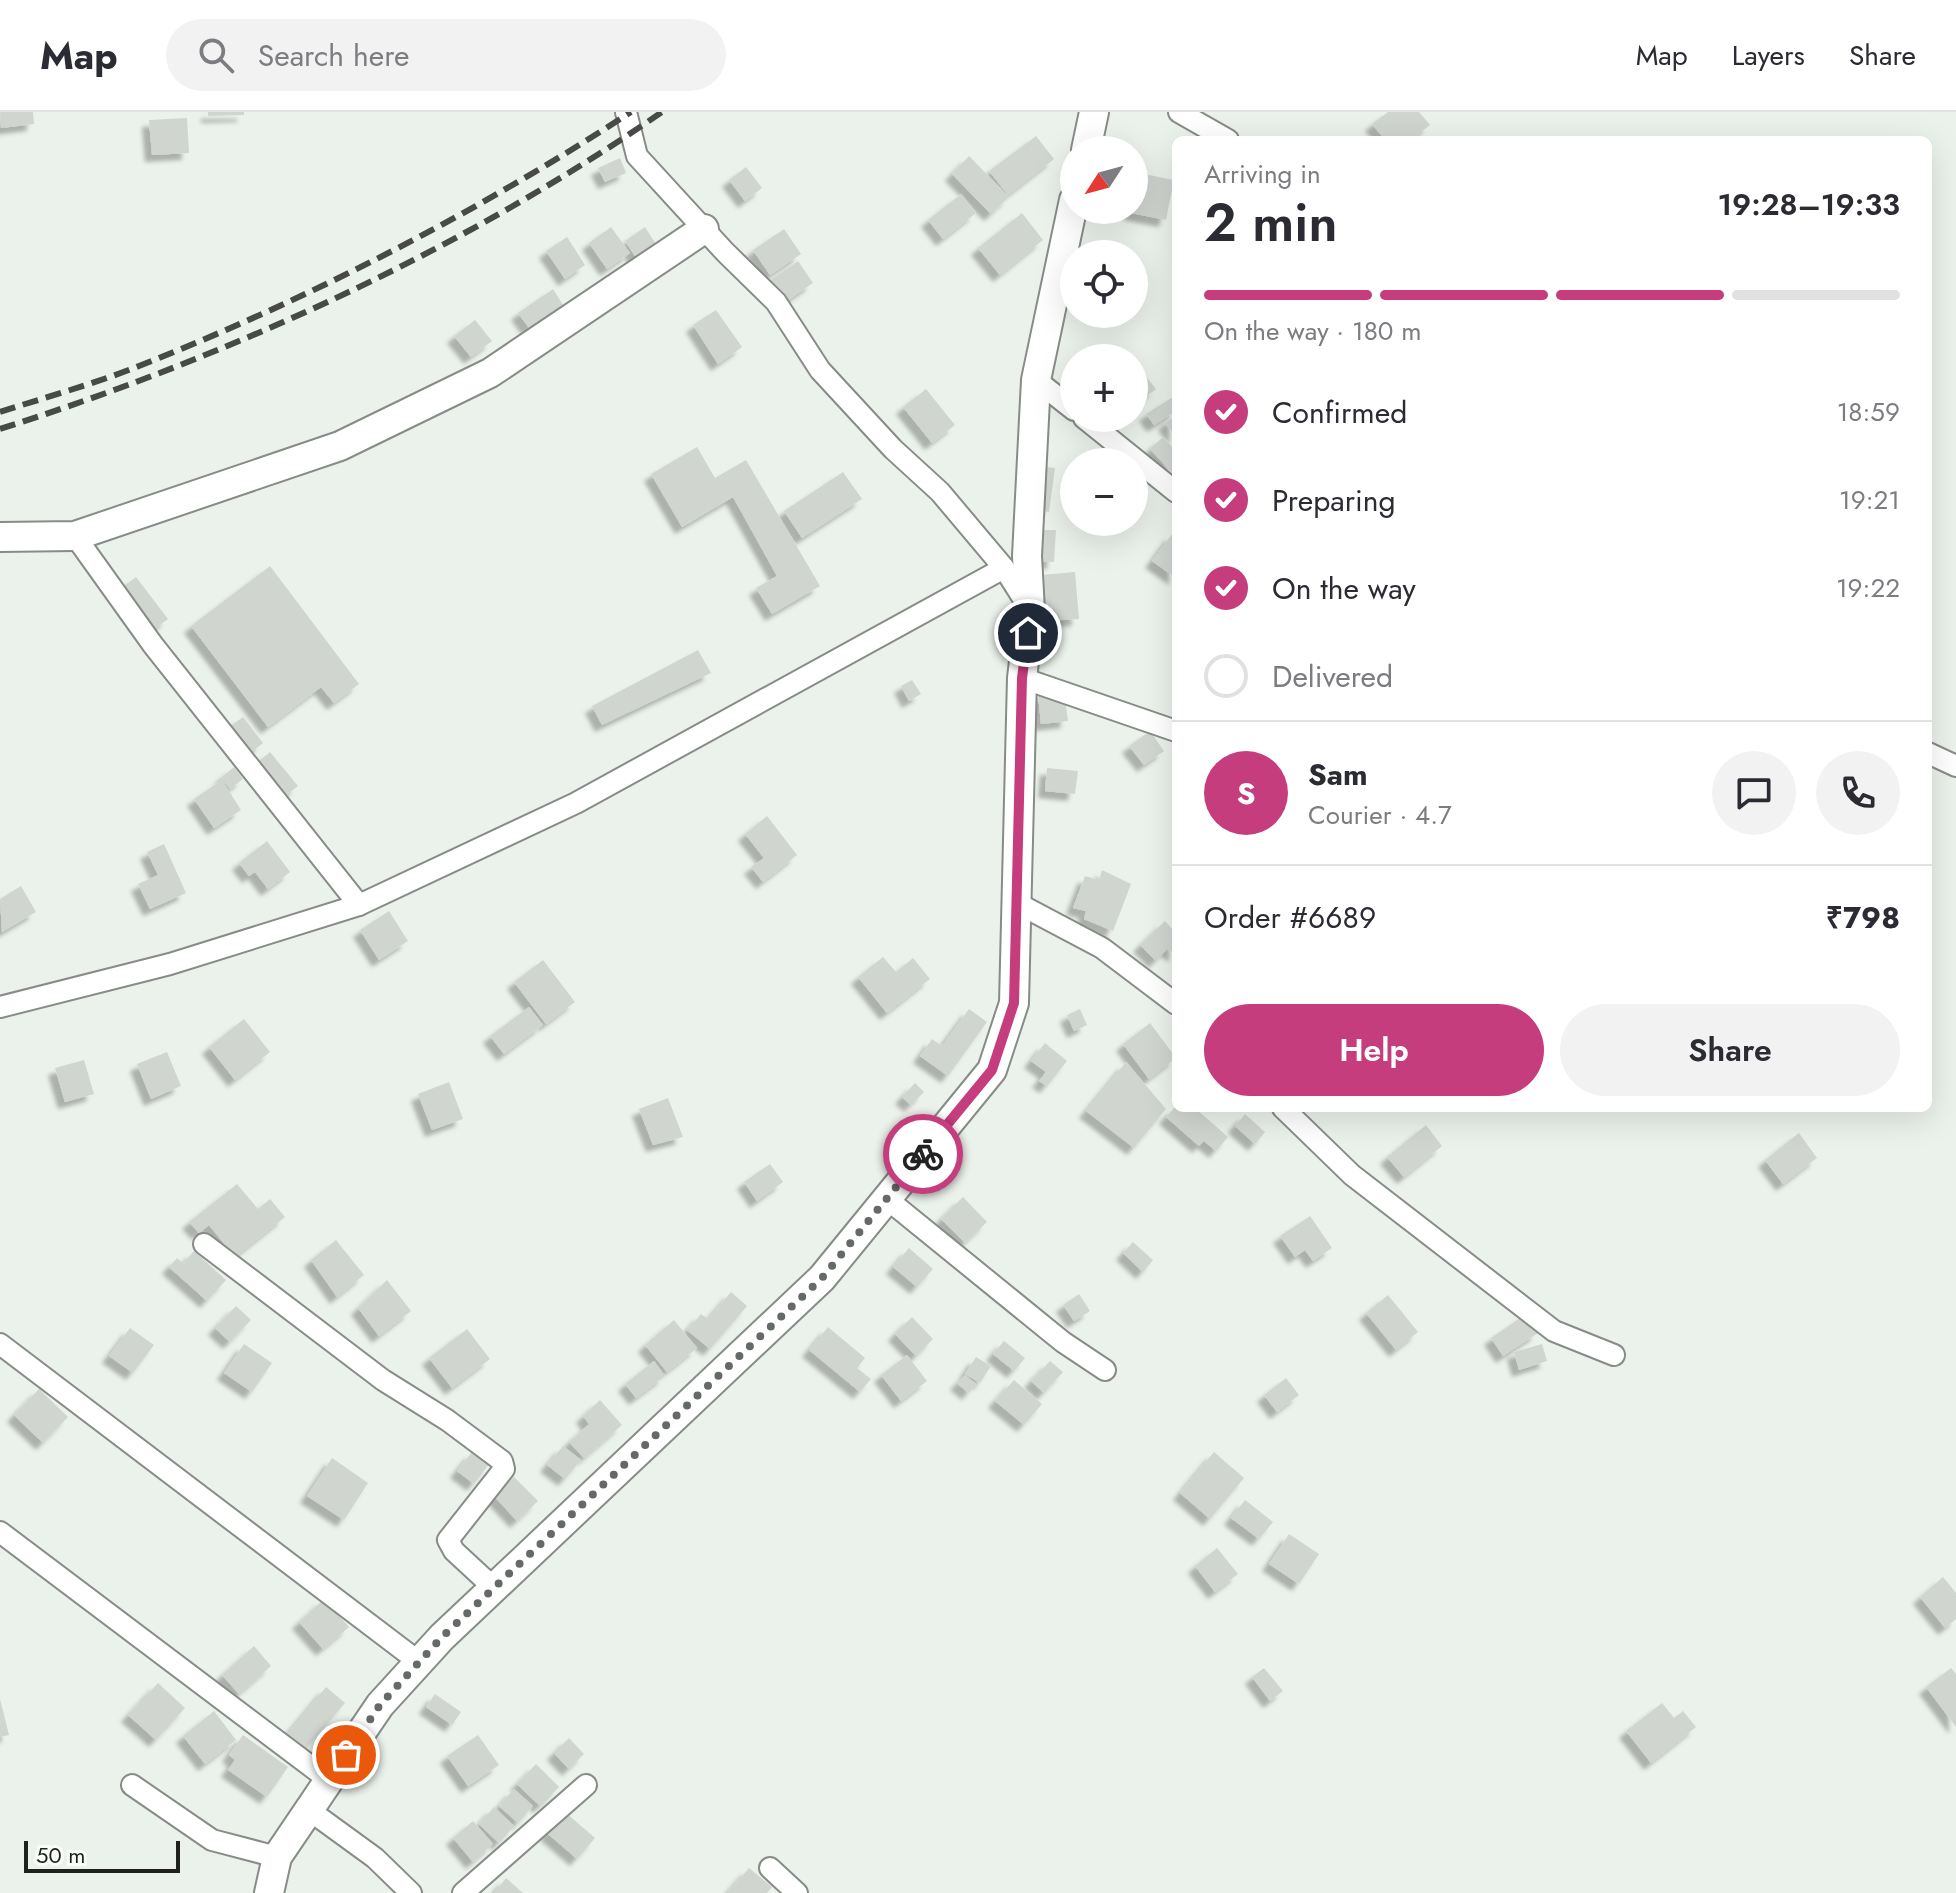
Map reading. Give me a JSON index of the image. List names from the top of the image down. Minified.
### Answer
{"scale_bar":"50 m","north":"bottom left","page":{"header":"Map","search":"Search here","nav":["Map","Layers","Share"],"map_buttons":["+","−"],"heading":["2 min","Arriving in","19:28–19:33"],"panel":["Sam","Courier · 4.7","Order #6689","₹798"],"bar":"On the way · 180 m","list":[["Confirmed","18:59"],["Preparing","19:21"],["On the way","19:22"],"Delivered"],"round":"S","buttons":["Help","Share"],"scale":"50 m"}}
